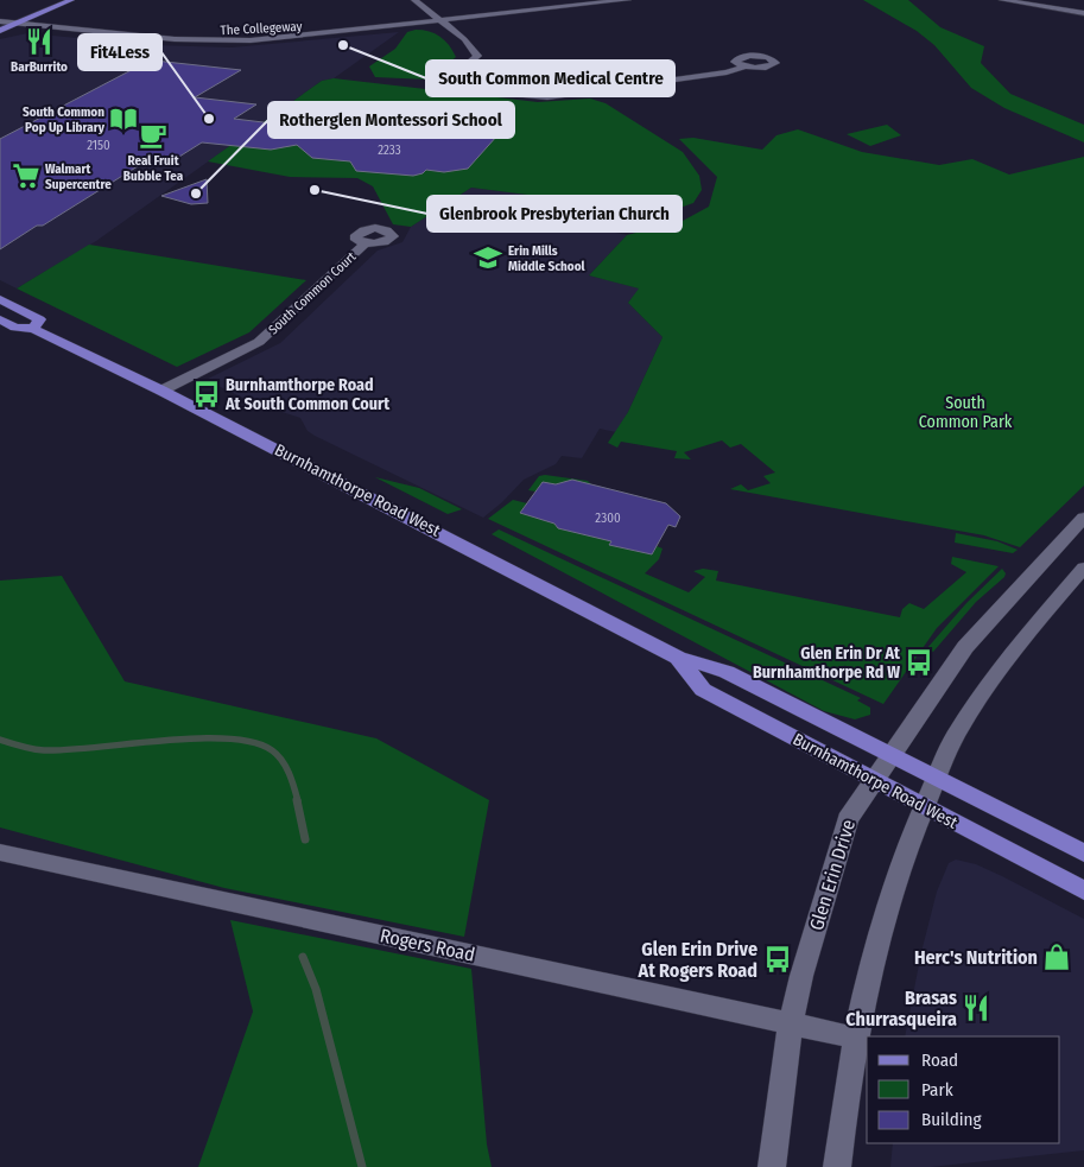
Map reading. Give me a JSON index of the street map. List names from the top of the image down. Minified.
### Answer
{"streets":{"main road":["Burnhamthorpe Road West"],"street":["The Collegeway","South Common Court","Glen Erin Drive","Rogers Road"]},"crossings":[["South Common Court","Burnhamthorpe Road West"],["Burnhamthorpe Road West","Glen Erin Drive"],["Glen Erin Drive","Rogers Road"]],"parks":["South Common Park"],"places":{"restaurant":["BarBurrito","Brasas Churrasqueira"],"other":["South Common Medical Centre","Fit4Less","Glenbrook Presbyterian Church","Rotherglen Montessori School"],"library":["South Common Pop Up Library"],"cafe":["Real Fruit Bubble Tea"],"supermarket":["Walmart Supercentre"],"school or university":["Erin Mills Middle School"],"bus stop":["Burnhamthorpe Road At South Common Court","Glen Erin Dr At Burnhamthorpe Rd W","Glen Erin Drive At Rogers Road"],"shop":["Herc's Nutrition"]},"house_numbers":["2150","2233","2300"],"legend":["Road","Park","Building"]}
